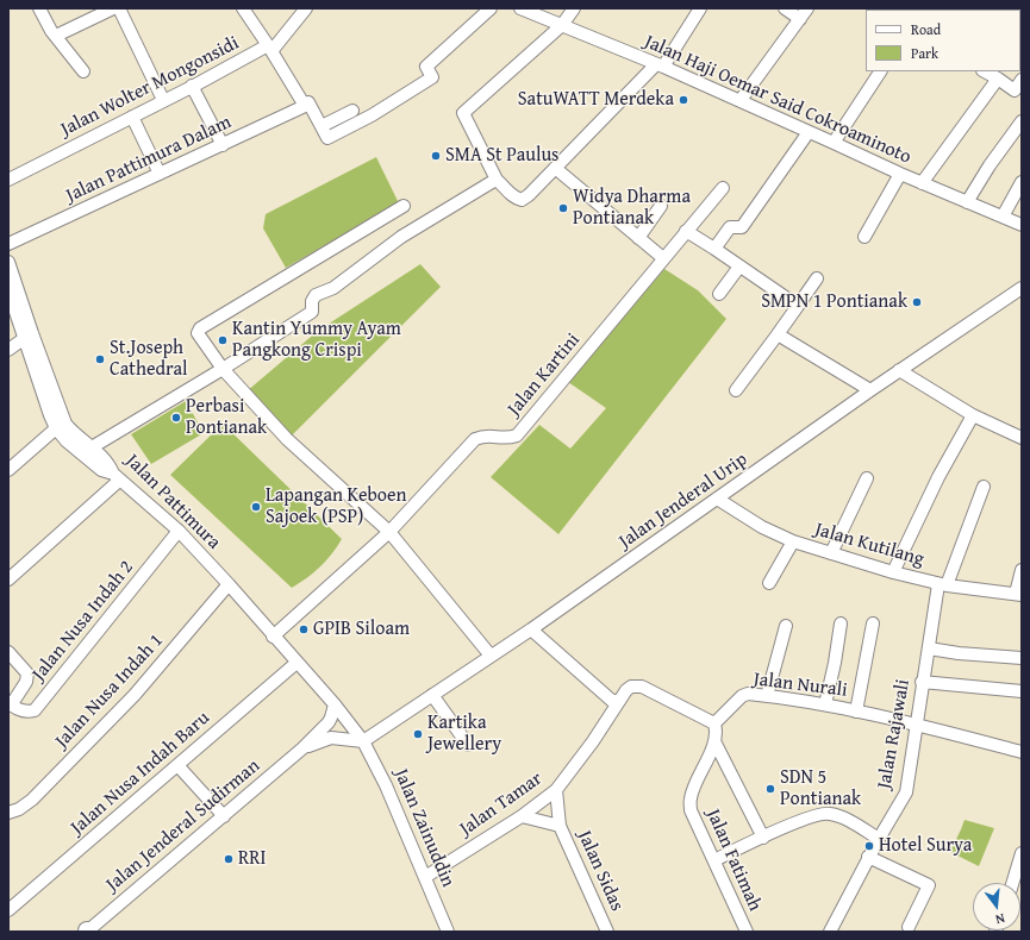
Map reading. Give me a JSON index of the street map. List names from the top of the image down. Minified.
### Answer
{"streets":{"street":["Jalan Wolter Mongonsidi","Jalan Haji Oemar Said Cokroaminoto","Jalan Pattimura Dalam","Jalan Kartini","Jalan Jenderal Urip","Jalan Pattimura","Jalan Kutilang","Jalan Nusa Indah 2","Jalan Nurali","Jalan Nusa Indah 1","Jalan Rajawali","Jalan Nusa Indah Baru","Jalan Tamar","Jalan Jenderal Sudirman","Jalan Zainuddin","Jalan Fatimah","Jalan Sidas"]},"crossings":[["Jalan Kartini","Jalan Pattimura"],["Jalan Jenderal Urip","Jalan Pattimura"],["Jalan Jenderal Urip","Jalan Kutilang"],["Jalan Jenderal Urip","Jalan Jenderal Sudirman"],["Jalan Jenderal Urip","Jalan Zainuddin"],["Jalan Pattimura","Jalan Nusa Indah 2"],["Jalan Pattimura","Jalan Nusa Indah 1"],["Jalan Pattimura","Jalan Nusa Indah Baru"],["Jalan Pattimura","Jalan Jenderal Sudirman"],["Jalan Pattimura","Jalan Zainuddin"],["Jalan Kutilang","Jalan Rajawali"],["Jalan Nurali","Jalan Rajawali"],["Jalan Nurali","Jalan Fatimah"],["Jalan Tamar","Jalan Zainuddin"],["Jalan Tamar","Jalan Sidas"],["Jalan Jenderal Sudirman","Jalan Zainuddin"]],"places":["SatuWATT Merdeka","SMA St Paulus","Widya Dharma Pontianak","SMPN 1 Pontianak","Kantin Yummy Ayam Pangkong Crispi","St.Joseph Cathedral","Perbasi Pontianak","Lapangan Keboen Sajoek (PSP)","GPIB Siloam","Kartika Jewellery","SDN 5 Pontianak","Hotel Surya","RRI"],"legend":["Road","Park"],"north":"bottom"}
